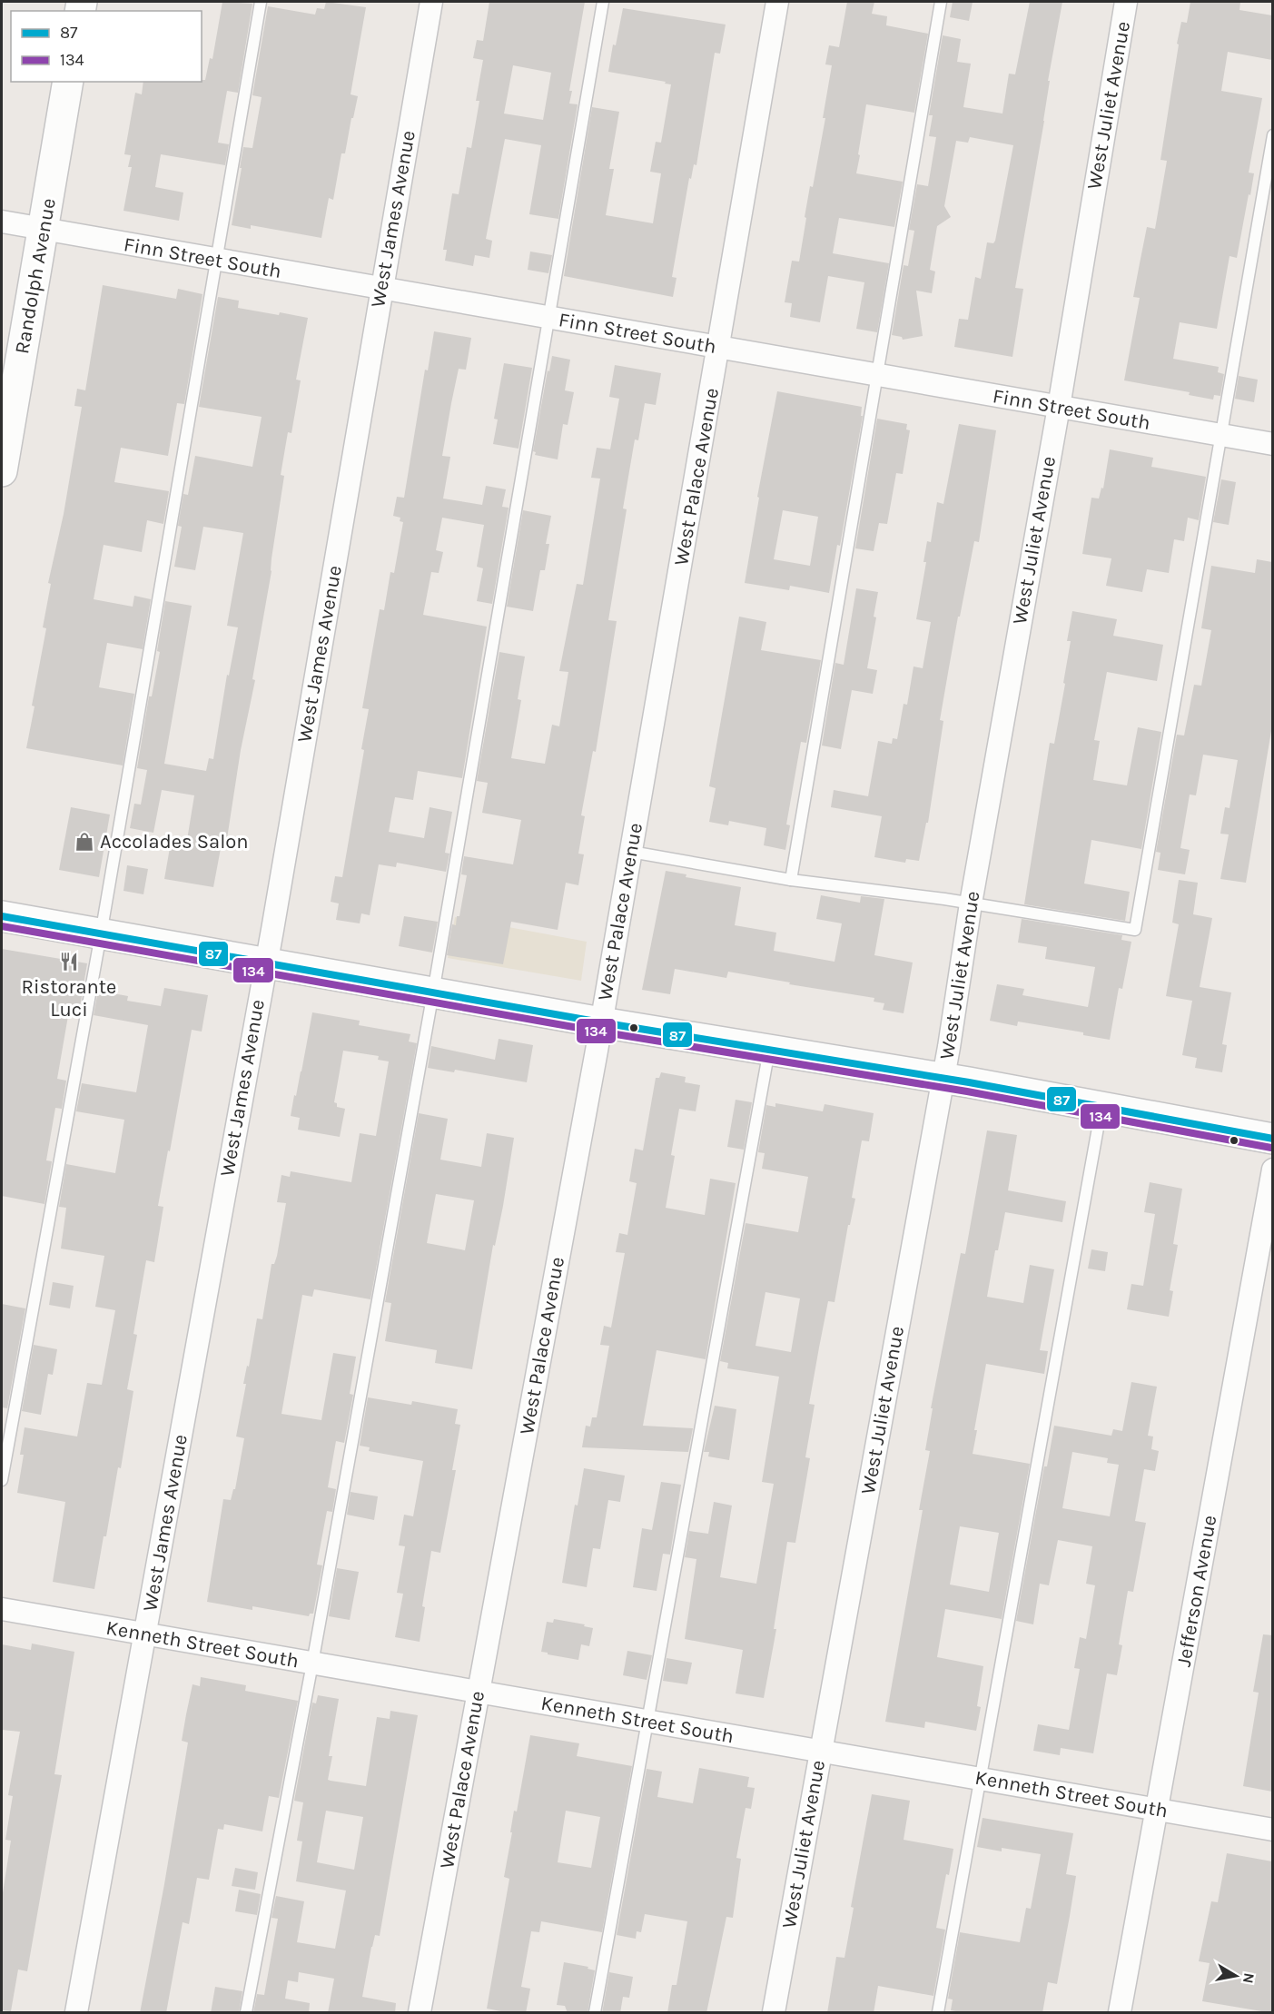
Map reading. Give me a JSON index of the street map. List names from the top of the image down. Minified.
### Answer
{"streets":{"street":["West Juliet Avenue","West James Avenue","Finn Street South","Randolph Avenue","West Palace Avenue","Jefferson Avenue","Kenneth Street South"]},"crossings":[["West Juliet Avenue","Finn Street South"],["West Juliet Avenue","Kenneth Street South"],["West James Avenue","Finn Street South"],["West James Avenue","Kenneth Street South"],["Finn Street South","Randolph Avenue"],["Finn Street South","West Palace Avenue"],["West Palace Avenue","Kenneth Street South"],["Jefferson Avenue","Kenneth Street South"]],"places":{"shop":["Accolades Salon"],"restaurant":["Ristorante Luci"]},"lines":["transit line 87","transit line 134"],"legend":["87","134"],"north":"right"}
